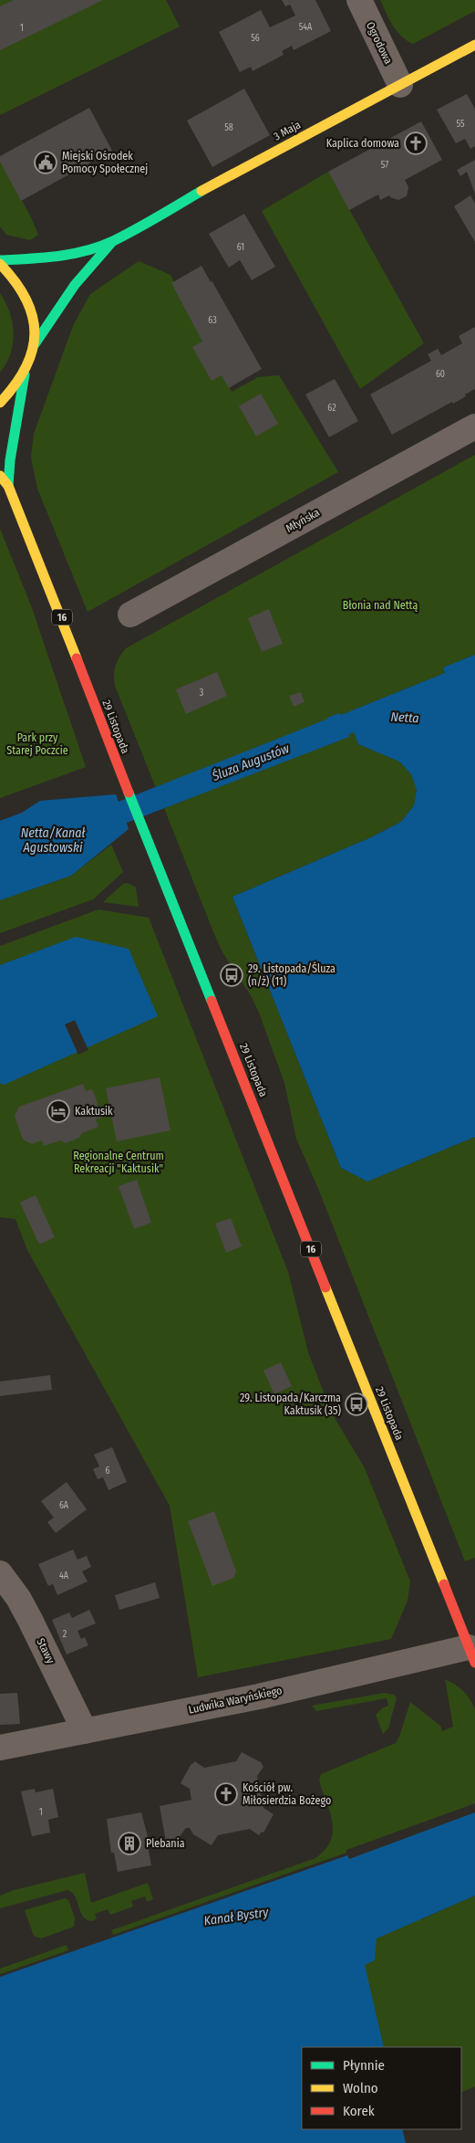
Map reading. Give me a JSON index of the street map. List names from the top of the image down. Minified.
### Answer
{"streets":{"main road":["3 Maja","16","29 Listopada"],"street":["Ogrodowa","Młyńska","Stawy","Ludwika Waryńskiego"]},"crossings":[["Ogrodowa","3 Maja"],["29 Listopada","Ludwika Waryńskiego"],["Stawy","Ludwika Waryńskiego"]],"water":["Netta","Śluza Augustów","Netta/Kanał Agustowski","Kanał Bystry"],"parks":["Błonia nad Nettą","Park przy Starej Poczcie","Regionalne Centrum Rekreacji \"Kaktusik\""],"places":{"church":["Kaplica domowa","Kościół pw. Miłosierdzia Bożego"],"public building":["Miejski Ośrodek Pomocy Społecznej"],"bus stop":["29. Listopada/Śluza (n/ż) (11)","29. Listopada/Karczma Kaktusik (35)"],"hotel":["Kaktusik"],"building":["Plebania"]},"house_numbers":["54A","1","56","55","58","57","61","63","60","62","3","6","6A","4A","2","1"],"legend":["Płynnie","Wolno","Korek"]}
